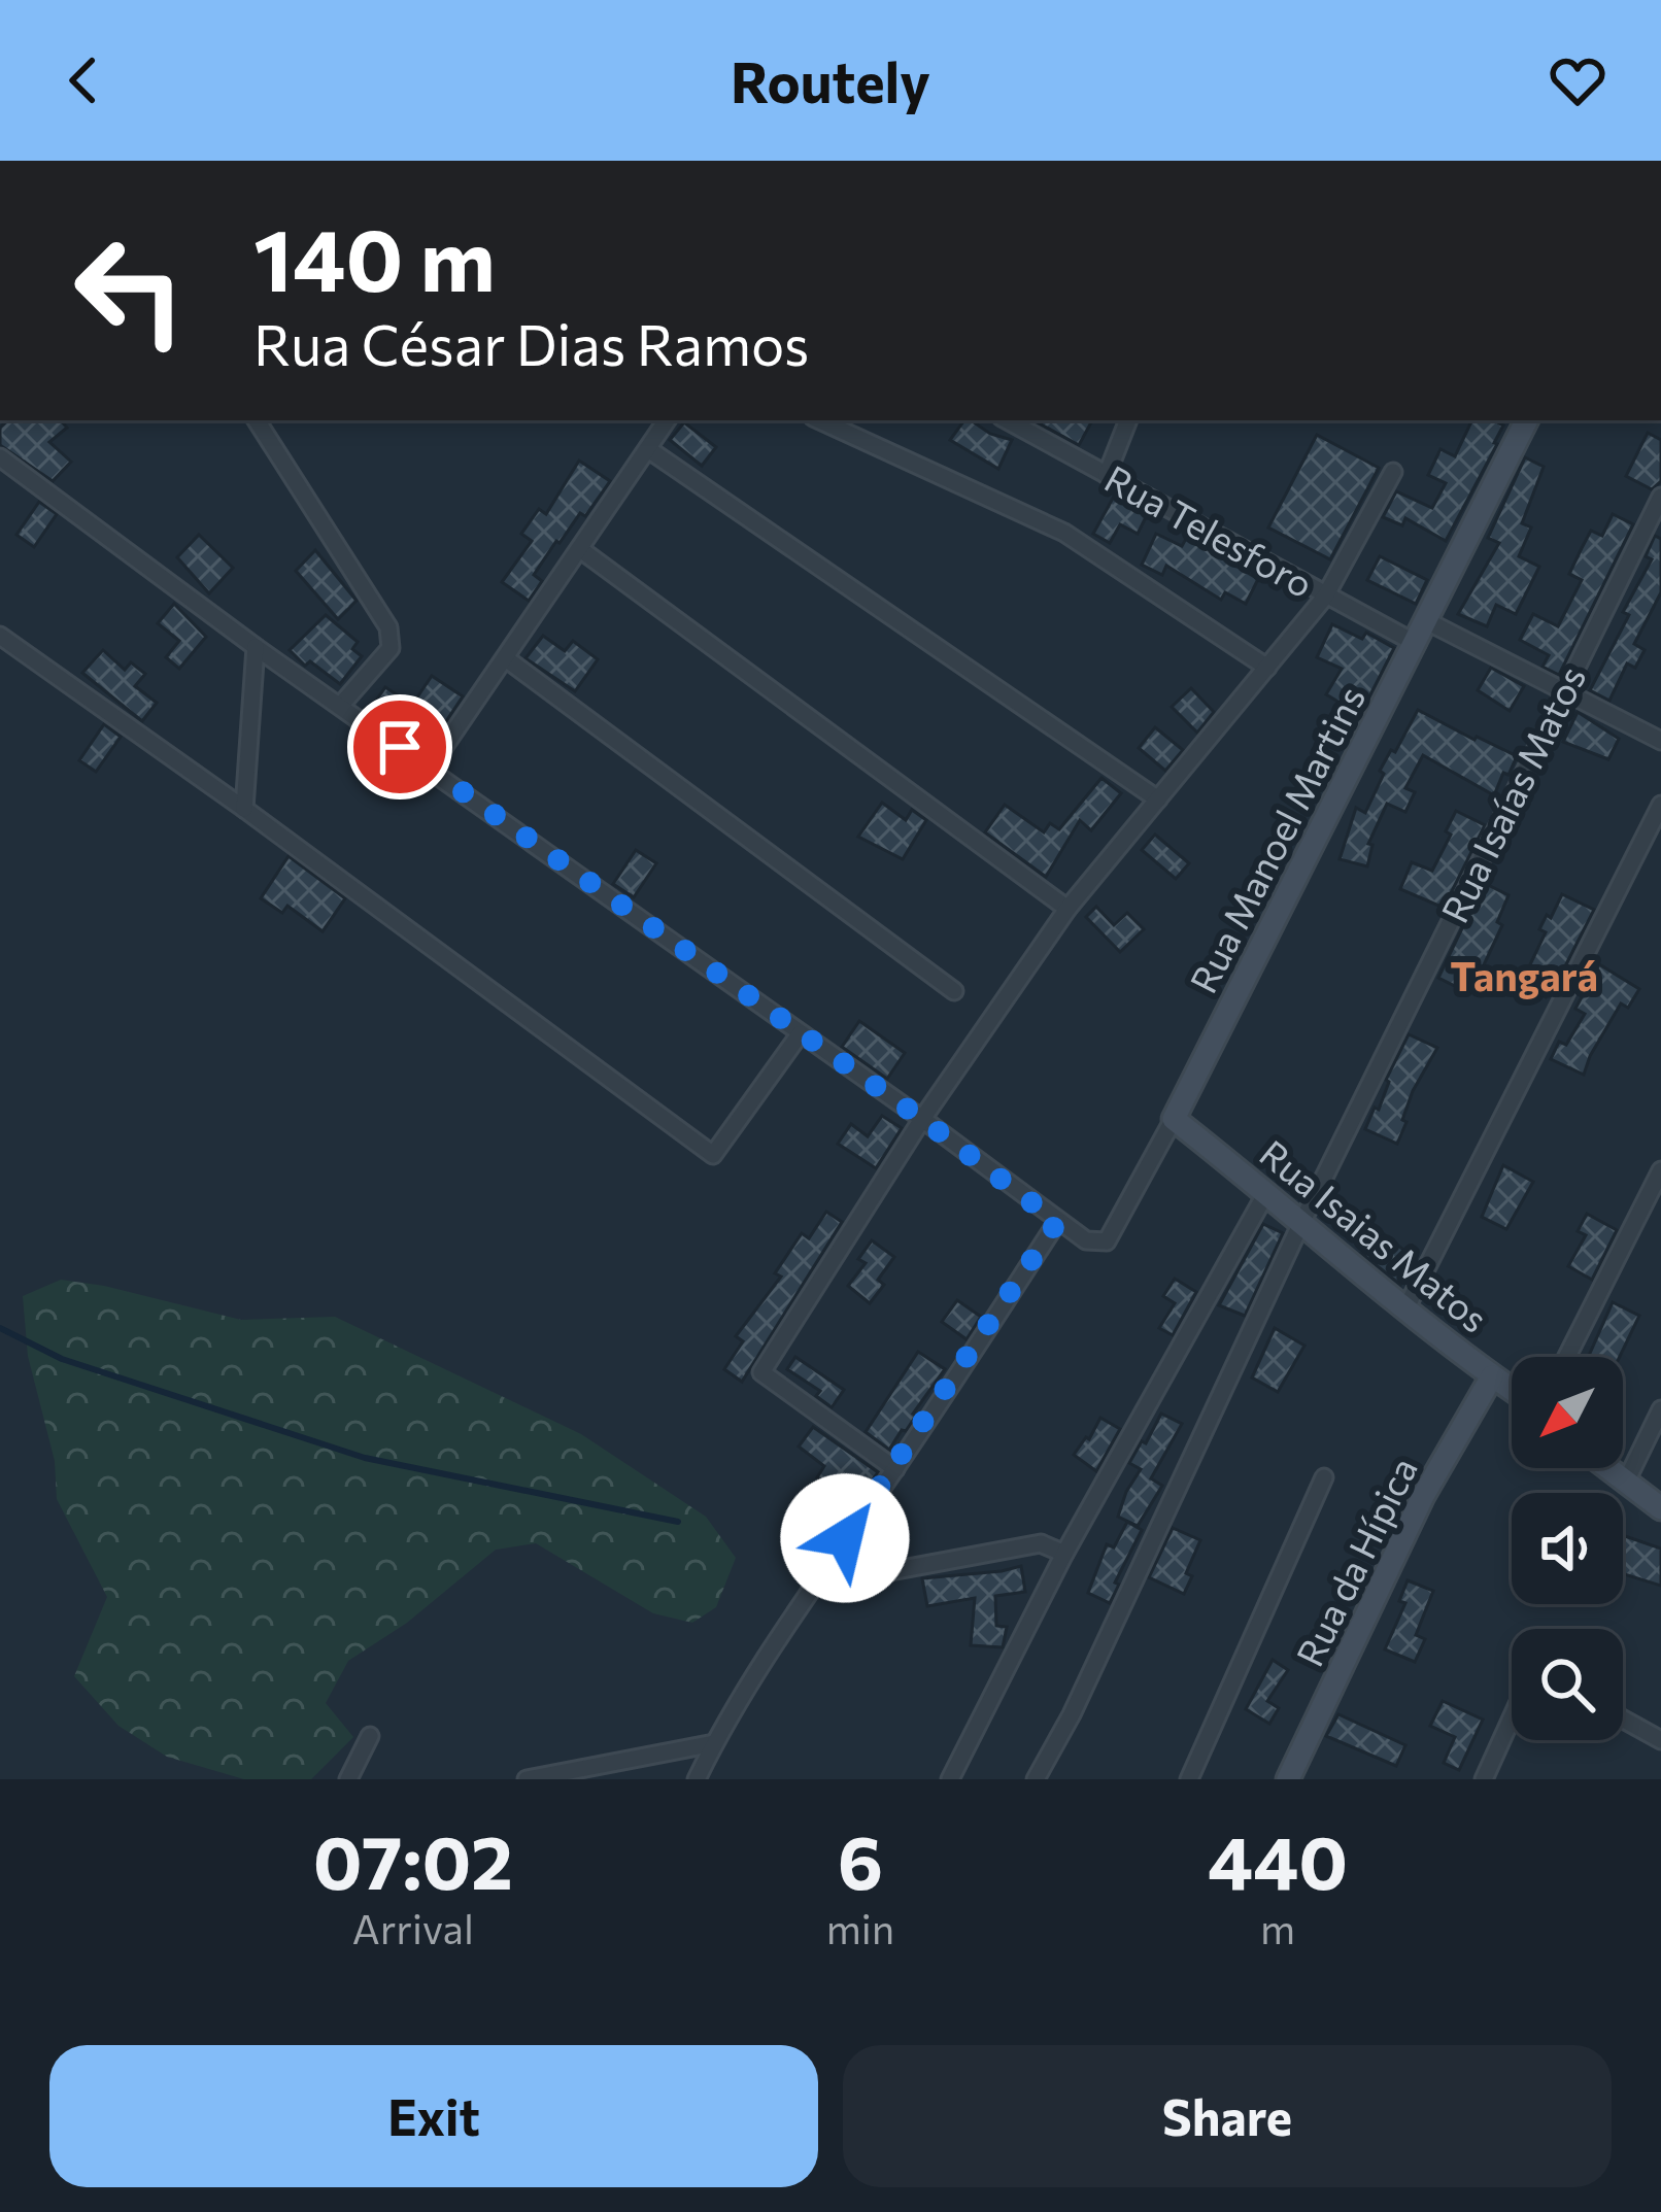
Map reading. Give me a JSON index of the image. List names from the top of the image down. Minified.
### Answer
{"streets":{"street":["Rua Telesforo","Rua Isaías Matos","Rua Manoel Martins","Rua Isaias Matos","Rua da Hípica"]},"crossings":[["Rua Telesforo","Rua Manoel Martins"],["Rua Isaías Matos","Rua Isaias Matos"],["Rua Manoel Martins","Rua Isaias Matos"],["Rua Isaias Matos","Rua da Hípica"]],"districts":["Tangará"],"north":"bottom left","page":{"header":"Routely","turn":["140 m","Rua César Dias Ramos"],"eta":["07:02","Arrival","6","min","440","m"],"buttons":["Exit","Share"]}}
